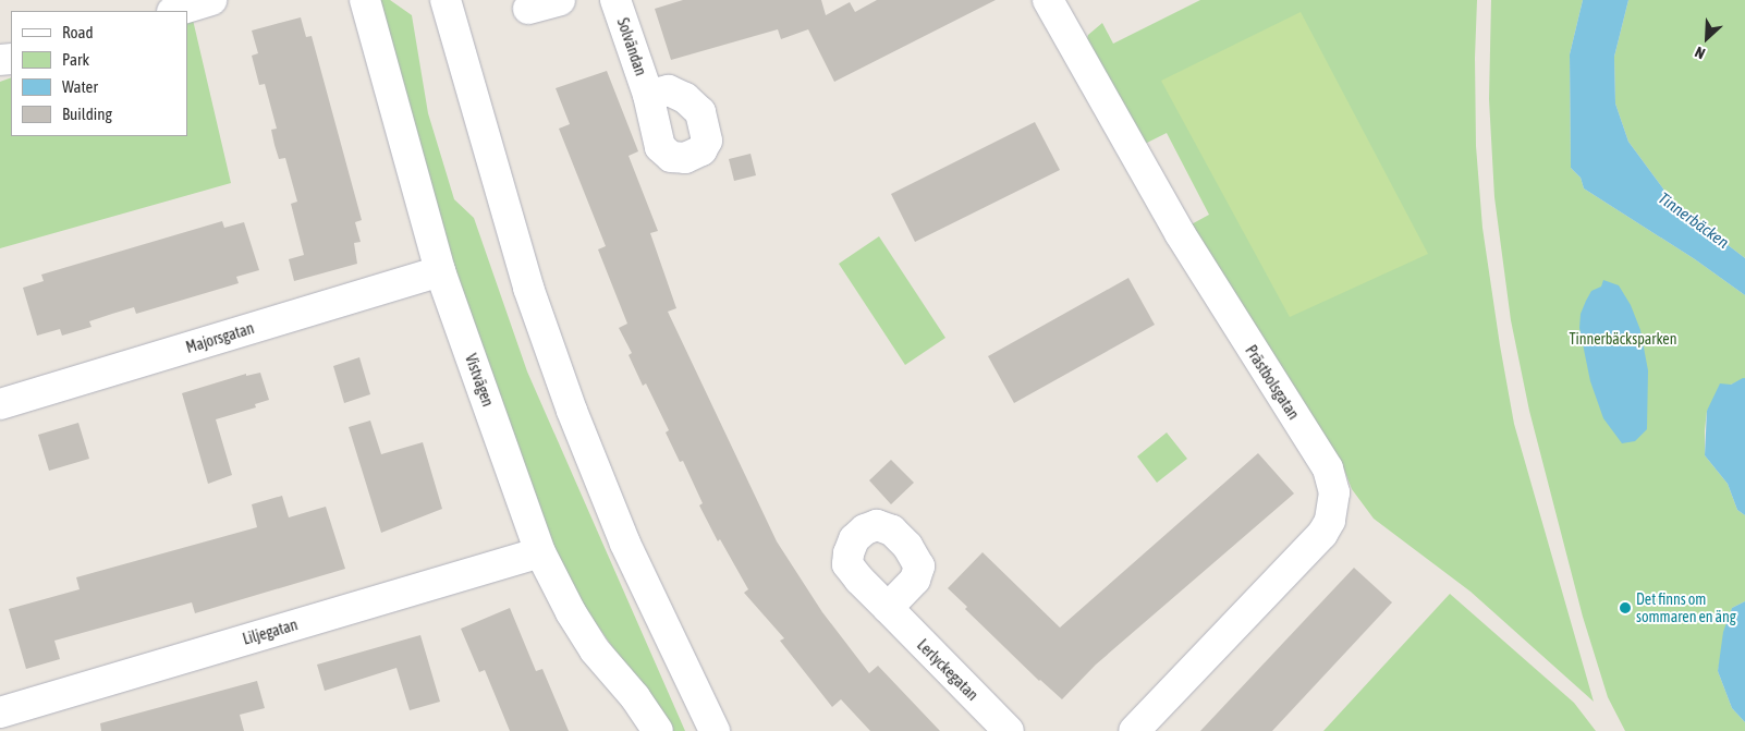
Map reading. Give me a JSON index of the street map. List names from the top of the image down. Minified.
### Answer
{"streets":{"street":["Solvändan","Majorsgatan","Vistvägen","Prästbolsgatan","Liljegatan","Lerlyckegatan"]},"crossings":[["Majorsgatan","Vistvägen"],["Vistvägen","Liljegatan"]],"water":["Tinnerbäcken"],"parks":["Tinnerbäcksparken"],"places":["Det finns om sommaren en äng"],"legend":["Road","Park","Water","Building"],"north":"bottom left"}
